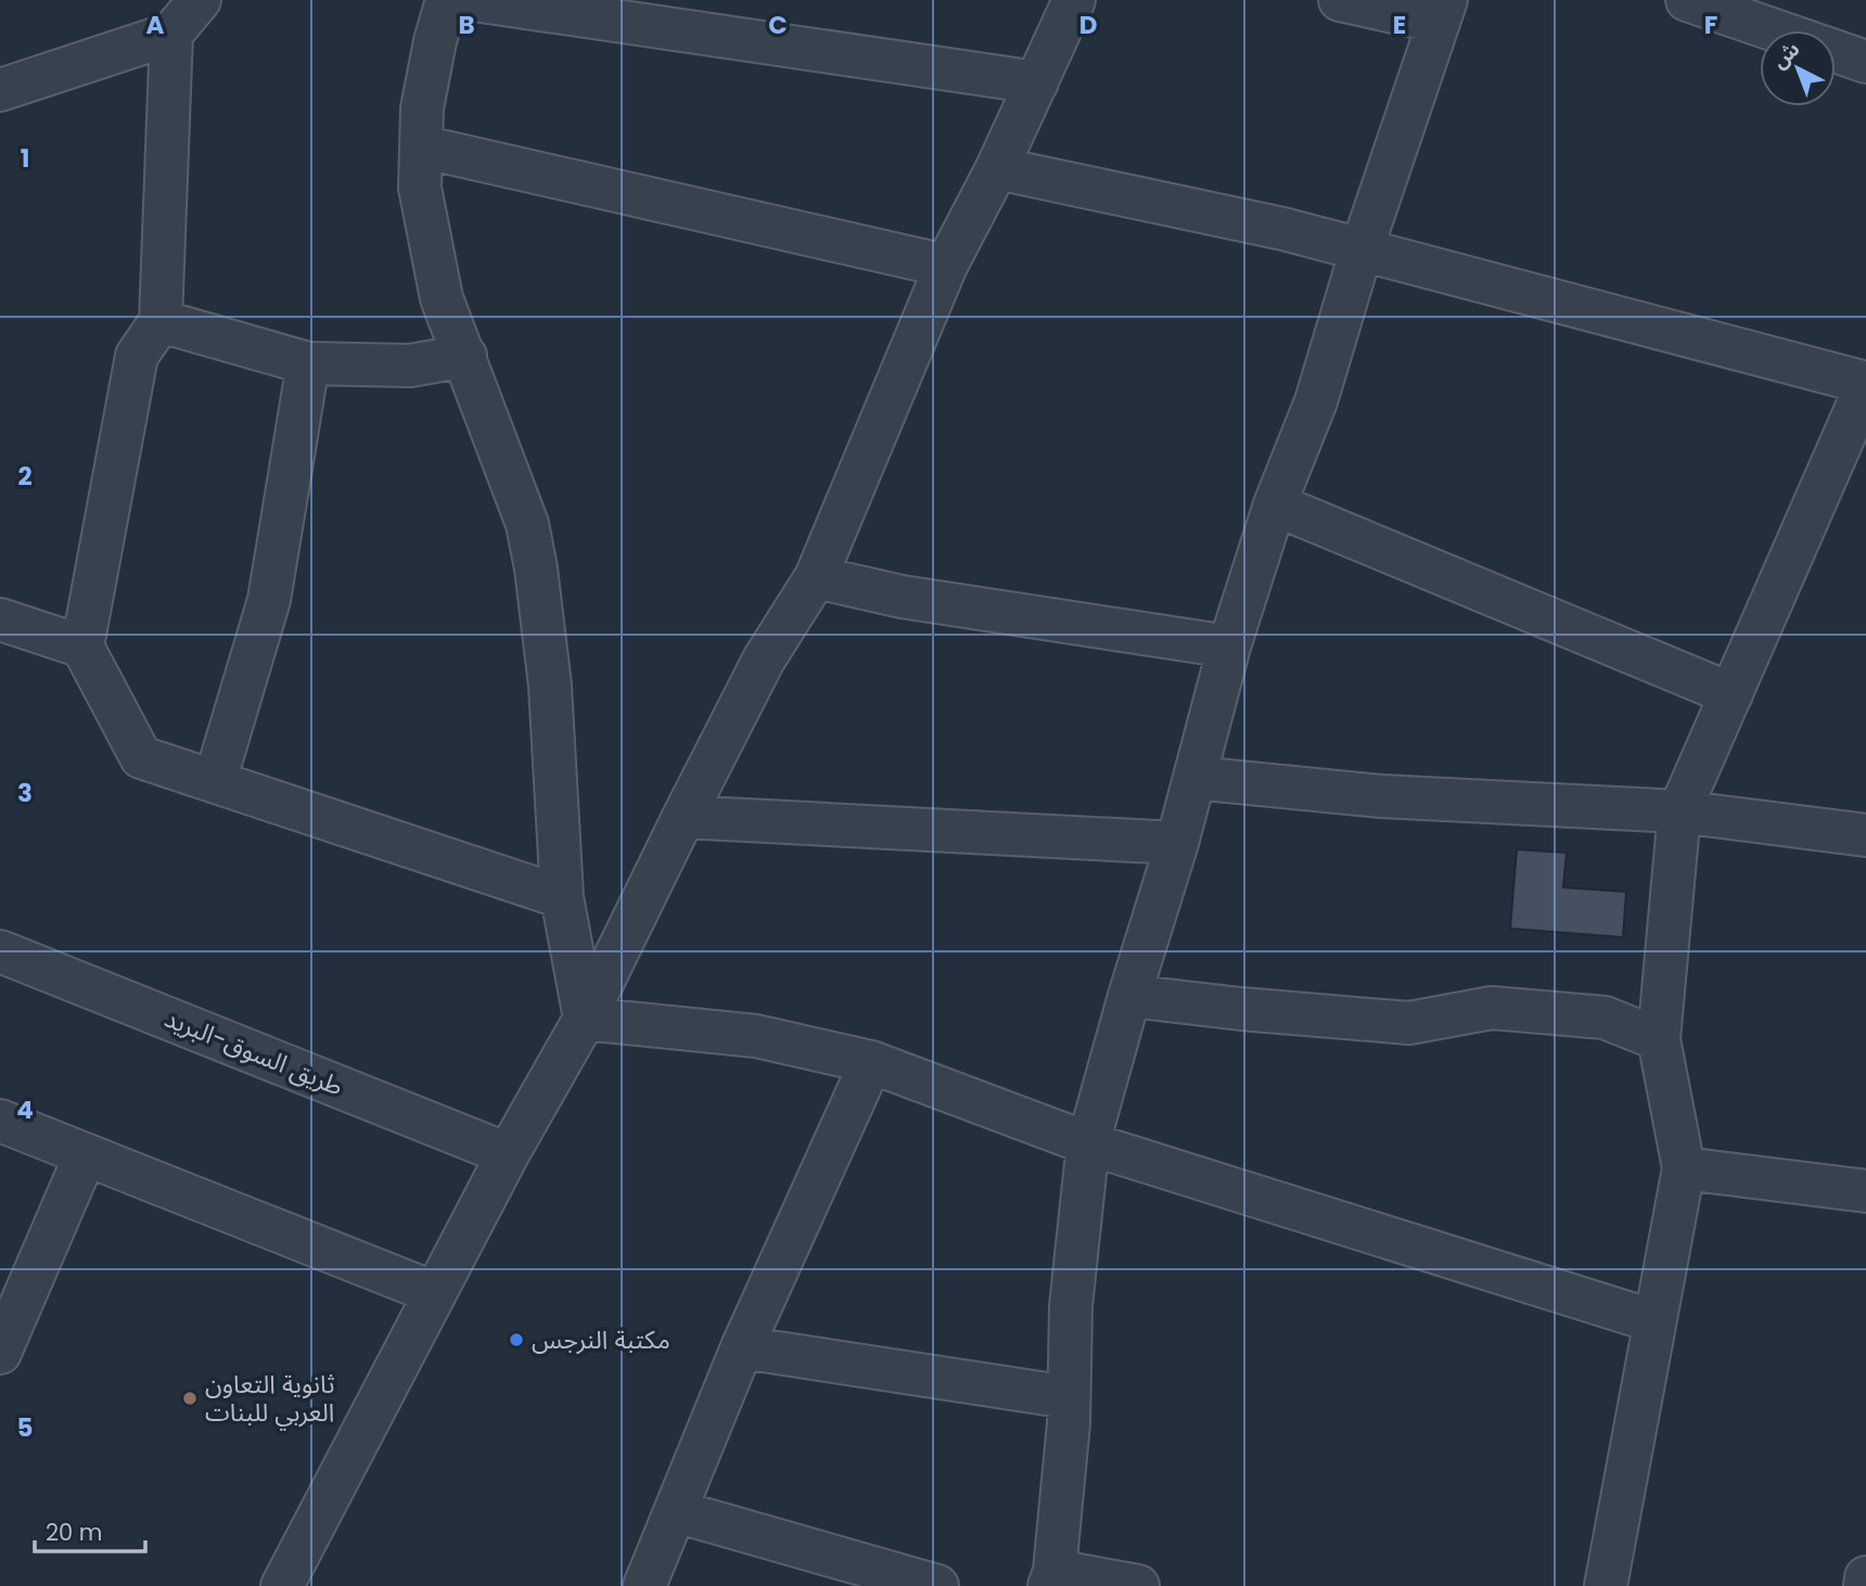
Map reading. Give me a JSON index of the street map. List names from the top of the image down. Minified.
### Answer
{"streets":{"street":["طريق السوق-البريد"]},"places":["مكتبة النرجس","ثانوية التعاون العربي للبنات"],"scale_bar":"20 m","north":"top left","grid":{"columns":["A","B","C","D","E","F"],"rows":["1","2","3","4","5"]}}
